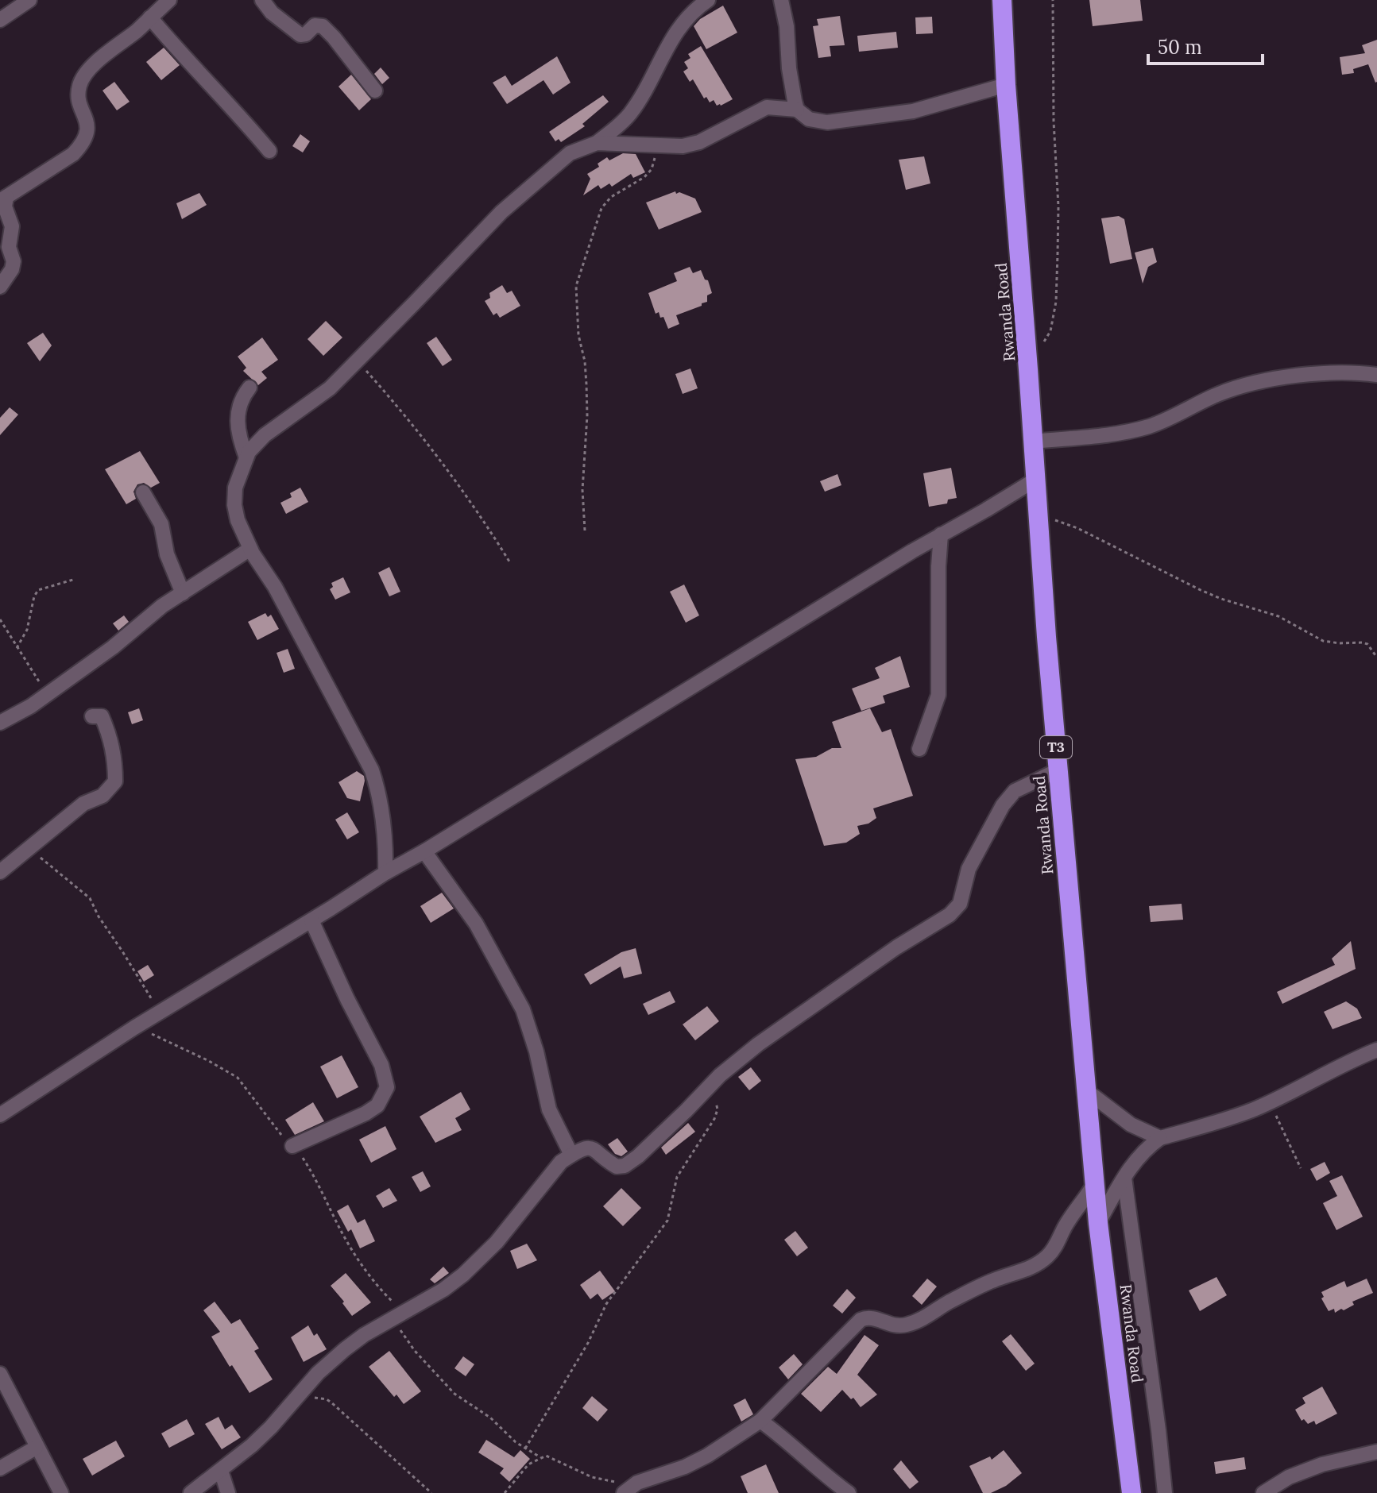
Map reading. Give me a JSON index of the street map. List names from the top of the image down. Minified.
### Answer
{"streets":{"highway":["Rwanda Road","T3"]},"scale_bar":"50 m"}
